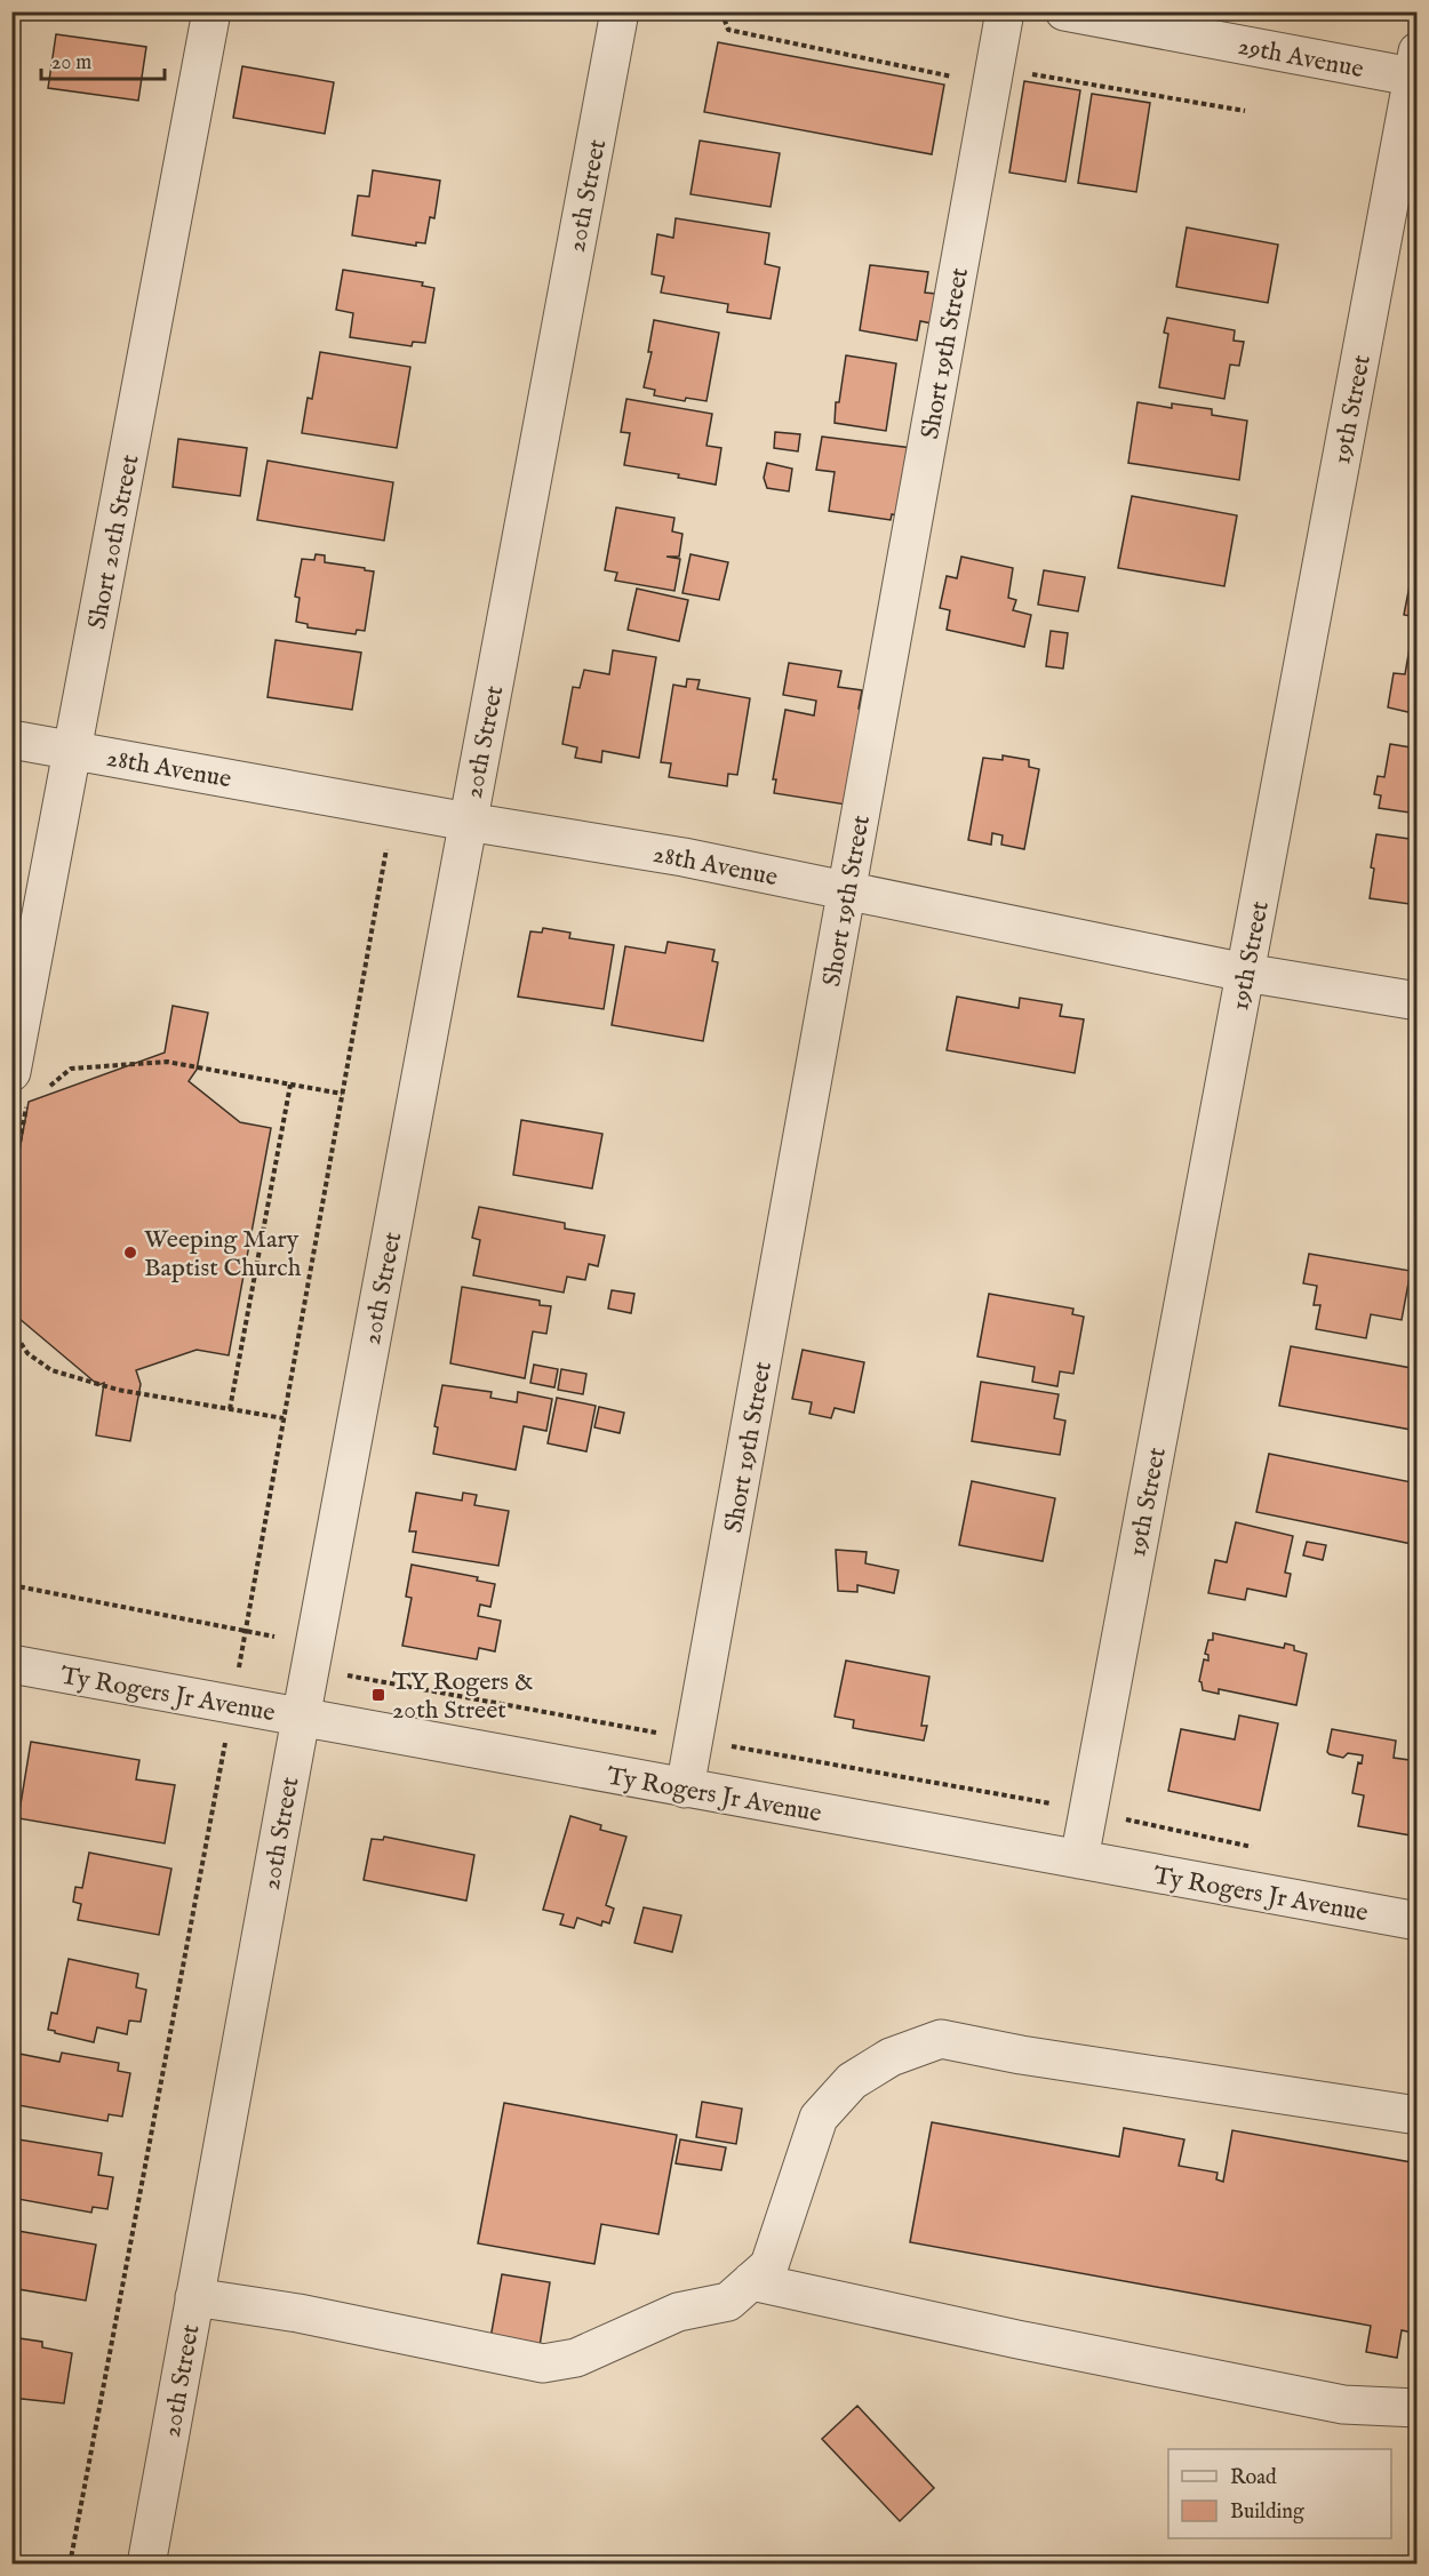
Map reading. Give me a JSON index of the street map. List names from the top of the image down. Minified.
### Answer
{"streets":{"street":["29th Avenue","20th Street","Short 19th Street","19th Street","Short 20th Street","28th Avenue","Ty Rogers Jr Avenue"]},"crossings":[["29th Avenue","19th Street"],["20th Street","28th Avenue"],["20th Street","Ty Rogers Jr Avenue"],["Short 19th Street","28th Avenue"],["Short 19th Street","Ty Rogers Jr Avenue"],["19th Street","28th Avenue"],["19th Street","Ty Rogers Jr Avenue"],["Short 20th Street","28th Avenue"]],"places":{"other":["Weeping Mary Baptist Church"],"transit":["TY Rogers & 20th Street"]},"legend":["Road","Building"],"scale_bar":"20 m"}
